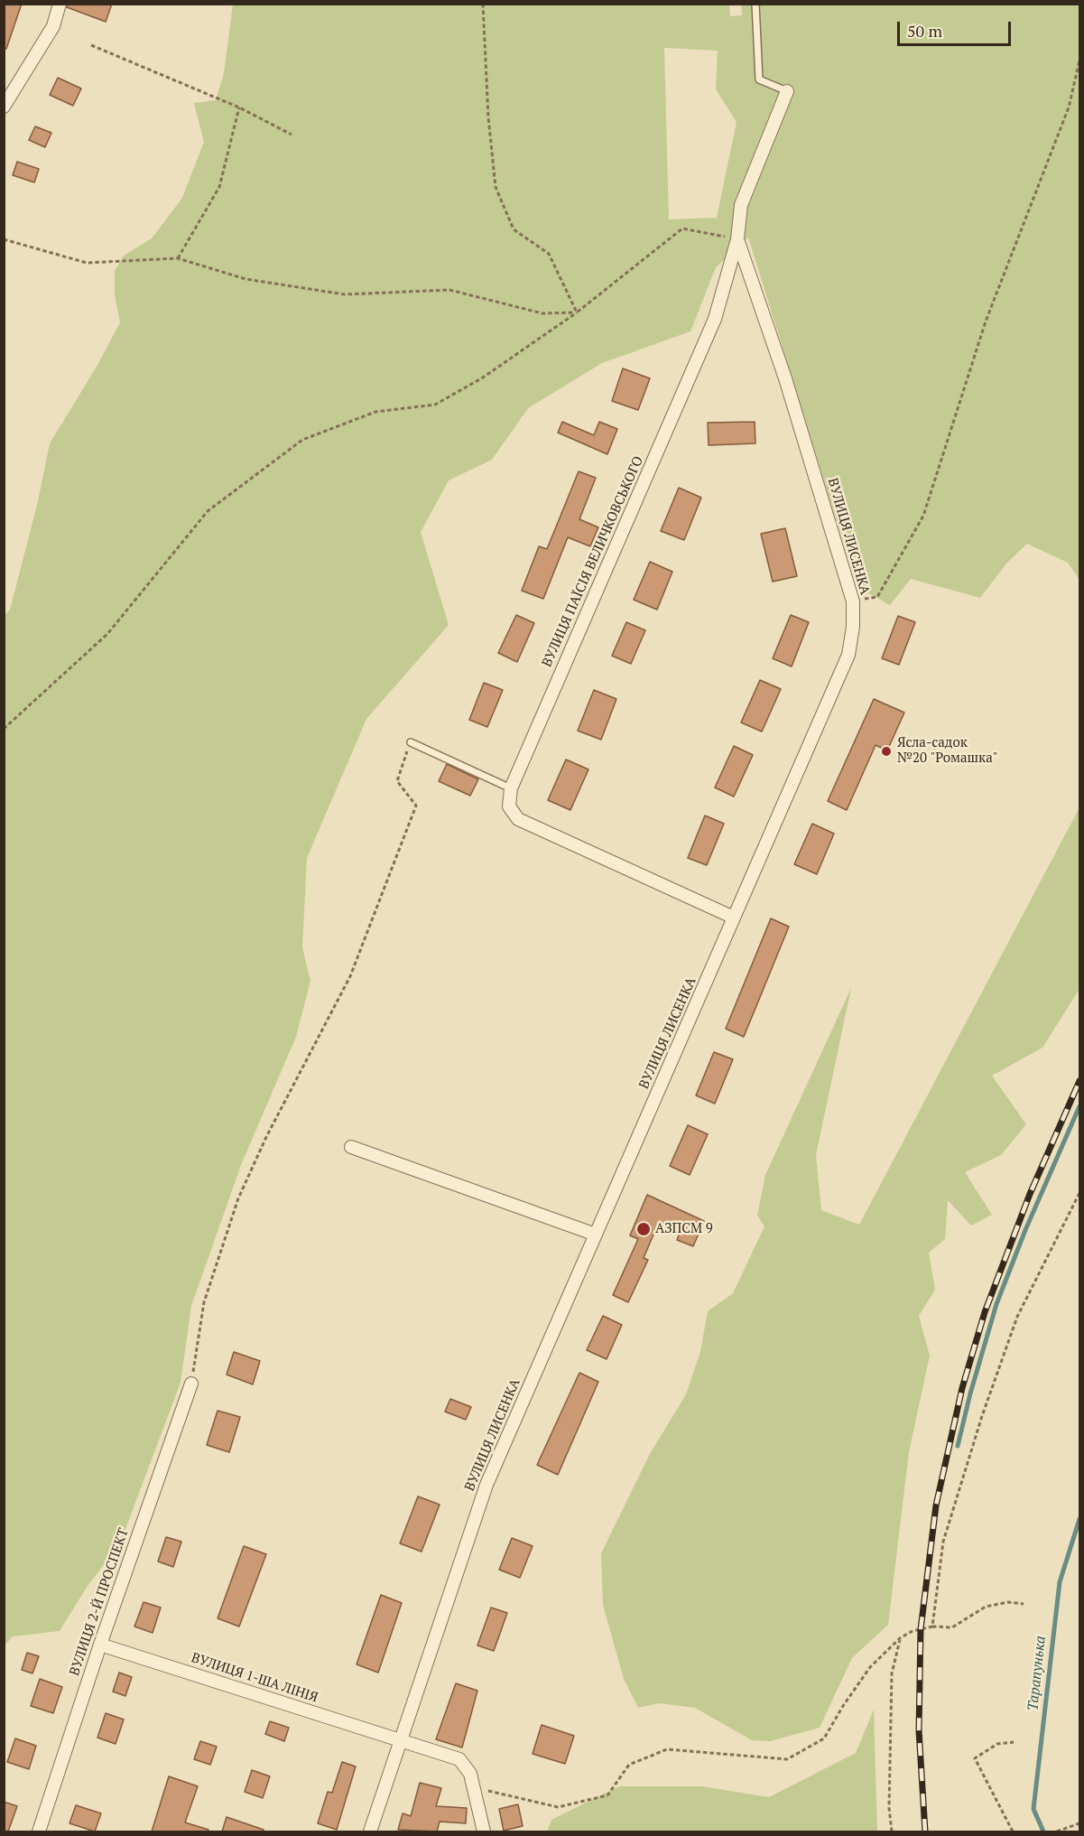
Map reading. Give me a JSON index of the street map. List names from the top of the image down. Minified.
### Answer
{"streets":{"street":["ВУЛИЦЯ ЛИСЕНКА","ВУЛИЦЯ ПАЇСІЯ ВЕЛИЧКОВСЬКОГО","ВУЛИЦЯ 2-Й ПРОСПЕКТ","ВУЛИЦЯ 1-ША ЛІНІЯ"]},"crossings":[["ВУЛИЦЯ ЛИСЕНКА","ВУЛИЦЯ ПАЇСІЯ ВЕЛИЧКОВСЬКОГО"],["ВУЛИЦЯ ЛИСЕНКА","ВУЛИЦЯ 1-ША ЛІНІЯ"],["ВУЛИЦЯ 2-Й ПРОСПЕКТ","ВУЛИЦЯ 1-ША ЛІНІЯ"]],"water":["Тарапунька"],"places":["Ясла-садок №20 \"Ромашка\"","АЗПСМ 9"],"scale_bar":"50 m"}
